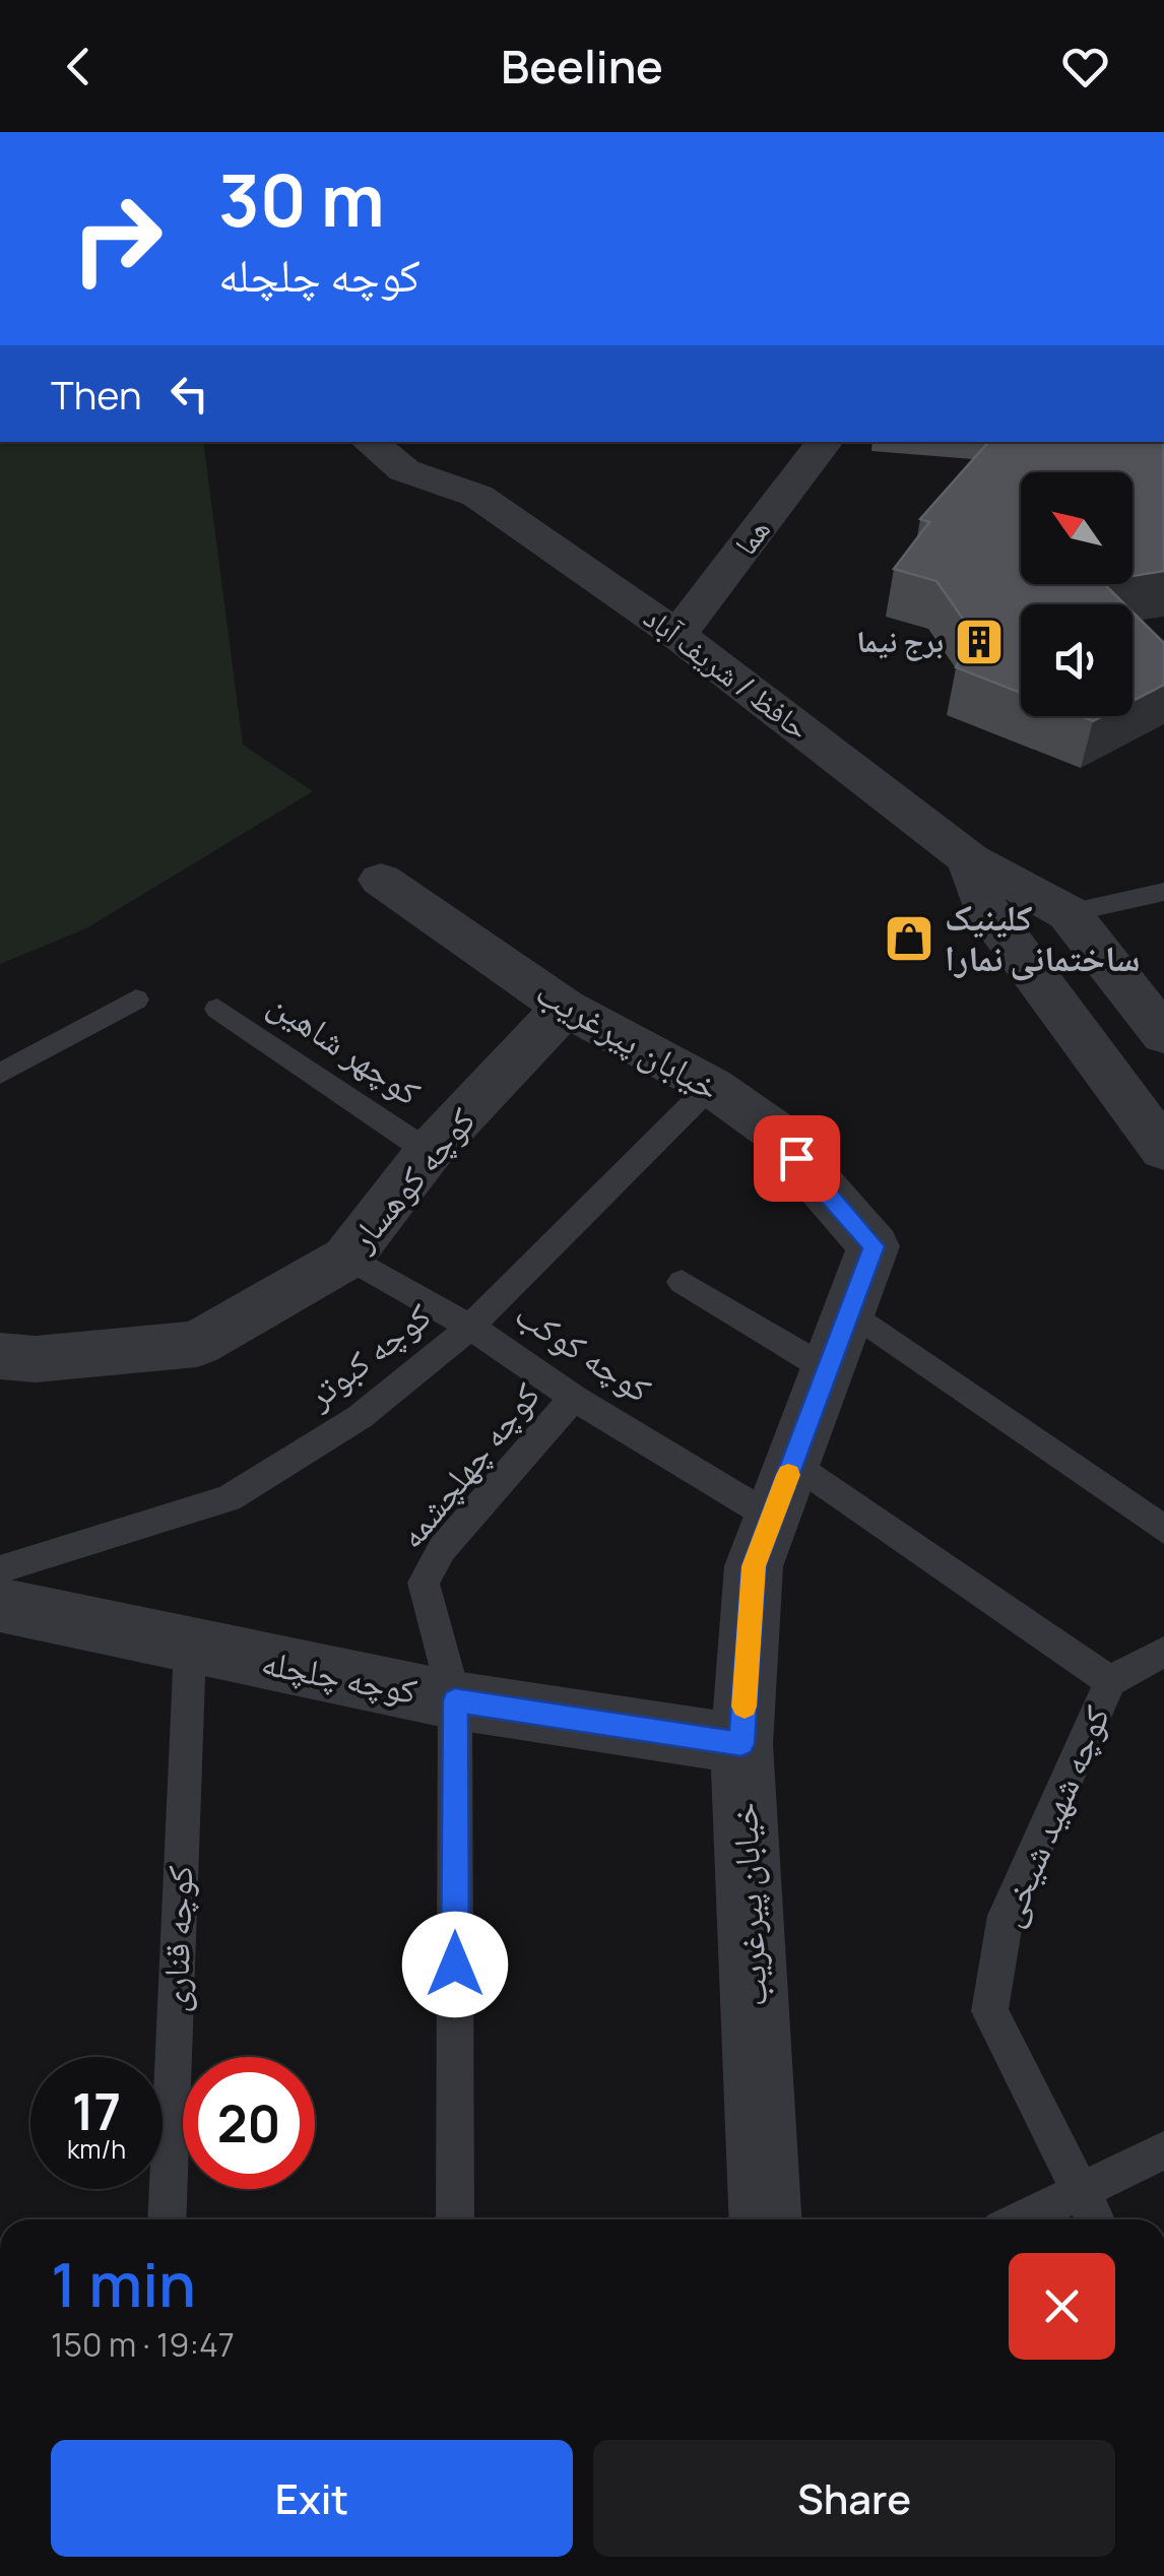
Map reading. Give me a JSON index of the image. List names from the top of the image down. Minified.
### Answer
{"streets":{"street":["هما","حافظ / شریف آباد","خیابان پیرغریب","کوچه کوهسار","کوچه چلچله"],"lane":["کوچهر شاهین","کوچه کوکب","کوچه کبوتر","کوچه چهلچشمه","کوچه شهید شیخی","کوچه قناری"]},"crossings":[["هما","حافظ / شریف آباد"],["خیابان پیرغریب","کوچه کوهسار"],["خیابان پیرغریب","کوچه کوکب"],["خیابان پیرغریب","کوچه کبوتر"],["خیابان پیرغریب","کوچه چلچله"],["کوچهر شاهین","کوچه کوهسار"],["کوچه کوهسار","کوچه کوکب"],["کوچه کوکب","کوچه کبوتر"],["کوچه کوکب","کوچه چهلچشمه"],["کوچه چهلچشمه","کوچه چلچله"],["کوچه چلچله","کوچه قناری"]],"places":{"building":["برج نیما"],"shop":["کلینیک ساختمانی نمارا"]},"north":"top left","page":{"header":"Beeline","turn":["30 m","کوچه چلچله"],"then":"Then","speed":"17 km/h","limit":"20","heading":["1 min","150 m · 19:47"],"buttons":["Exit","Share"]}}
